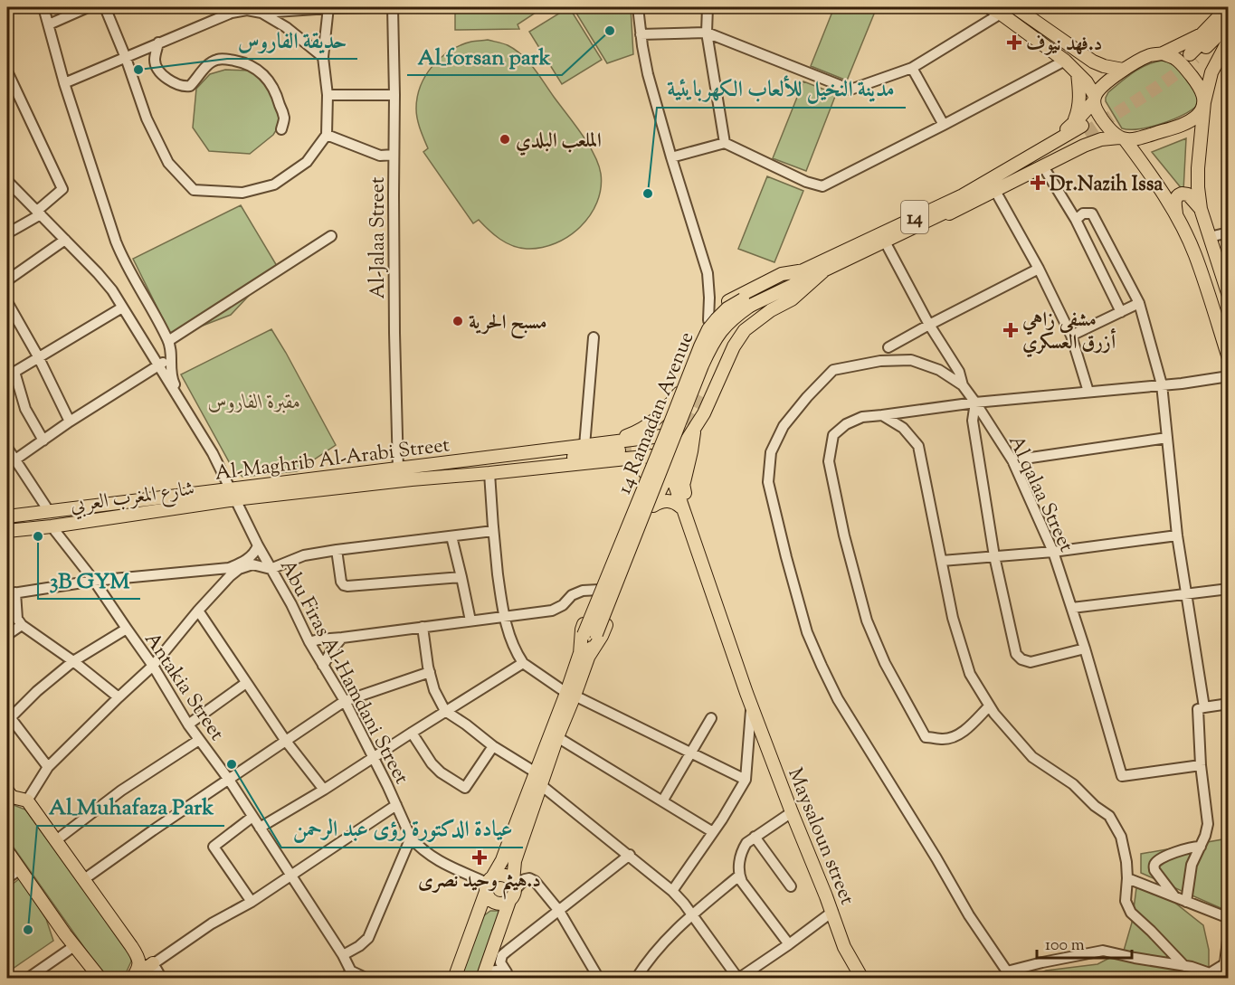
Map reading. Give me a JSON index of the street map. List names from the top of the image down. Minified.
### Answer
{"streets":{"main road":["14","14 Ramadan Avenue","Al-Maghrib Al-Arabi Street","شارع المغرب العربي","Maysaloun street"],"street":["Al-Jalaa Street","Al_qalaa Street","Abu Firas Al-Hamdani Street","Antakia Street"]},"crossings":[["Al-Jalaa Street","Al-Maghrib Al-Arabi Street"],["14 Ramadan Avenue","Abu Firas Al-Hamdani Street"],["Al-Maghrib Al-Arabi Street","شارع المغرب العربي"],["Al-Maghrib Al-Arabi Street","Abu Firas Al-Hamdani Street"],["Al-Maghrib Al-Arabi Street","Maysaloun street"],["شارع المغرب العربي","Abu Firas Al-Hamdani Street"],["شارع المغرب العربي","Antakia Street"]],"parks":["مقبرة الفاروس"],"places":{"other":["Al_forsan park","حديقة الفاروس","الملعب البلدي","مدينة النخيل للألعاب الكهربايئية","مسبح الحرية","3B GYM","عيادة الدكتورة رؤى عبد الرحمن","Al_Muhafaza Park"],"health":["د.فهد نيوف","Dr.Nazih Issa","مشفى زاهي أزرق العسكري","د.هيثم وحيد نصرى"]},"scale_bar":"100 m"}
